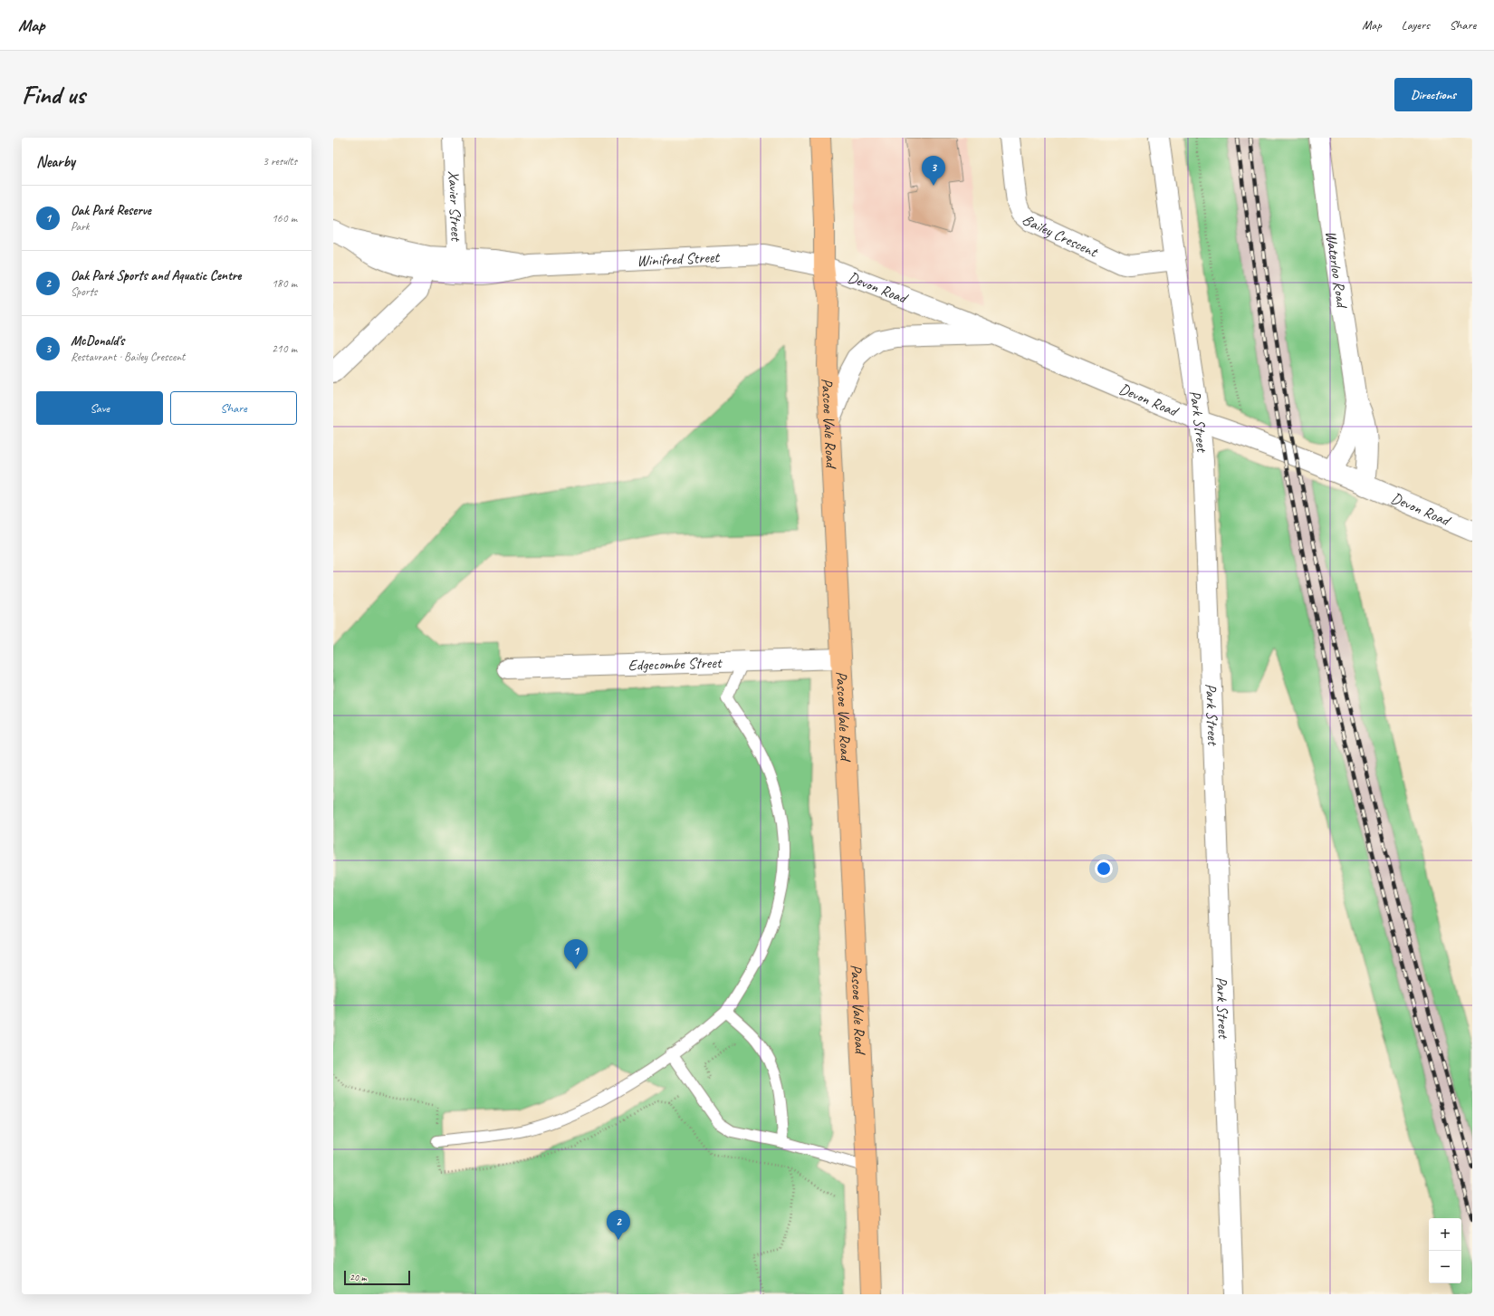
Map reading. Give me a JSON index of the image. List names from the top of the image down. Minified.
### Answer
{"streets":{"main road":["Pascoe Vale Road"],"street":["Xavier Street","Bailey Crescent","Winifred Street","Waterloo Road","Devon Road","Park Street","Edgecombe Street"]},"crossings":[["Xavier Street","Winifred Street"],["Bailey Crescent","Park Street"],["Winifred Street","Devon Road"],["Winifred Street","Pascoe Vale Road"],["Waterloo Road","Devon Road"],["Devon Road","Park Street"],["Devon Road","Pascoe Vale Road"],["Pascoe Vale Road","Edgecombe Street"]],"scale_bar":"20 m","page":{"header":"Map","nav":["Map","Layers","Share"],"buttons":["Directions",["Save","Share"]],"title":"Find us","heading":["Nearby","3 results"],"pins":["3","1","2"],"list":[{"mark":"1","name":"Oak Park Reserve","note":"Park","value":"160 m"},{"mark":"2","name":"Oak Park Sports and Aquatic Centre","note":"Sports","value":"180 m"},{"mark":"3","name":"McDonald's","note":"Restaurant · Bailey Crescent","value":"210 m"}],"map_buttons":["+","−"],"scale":"20 m"}}
